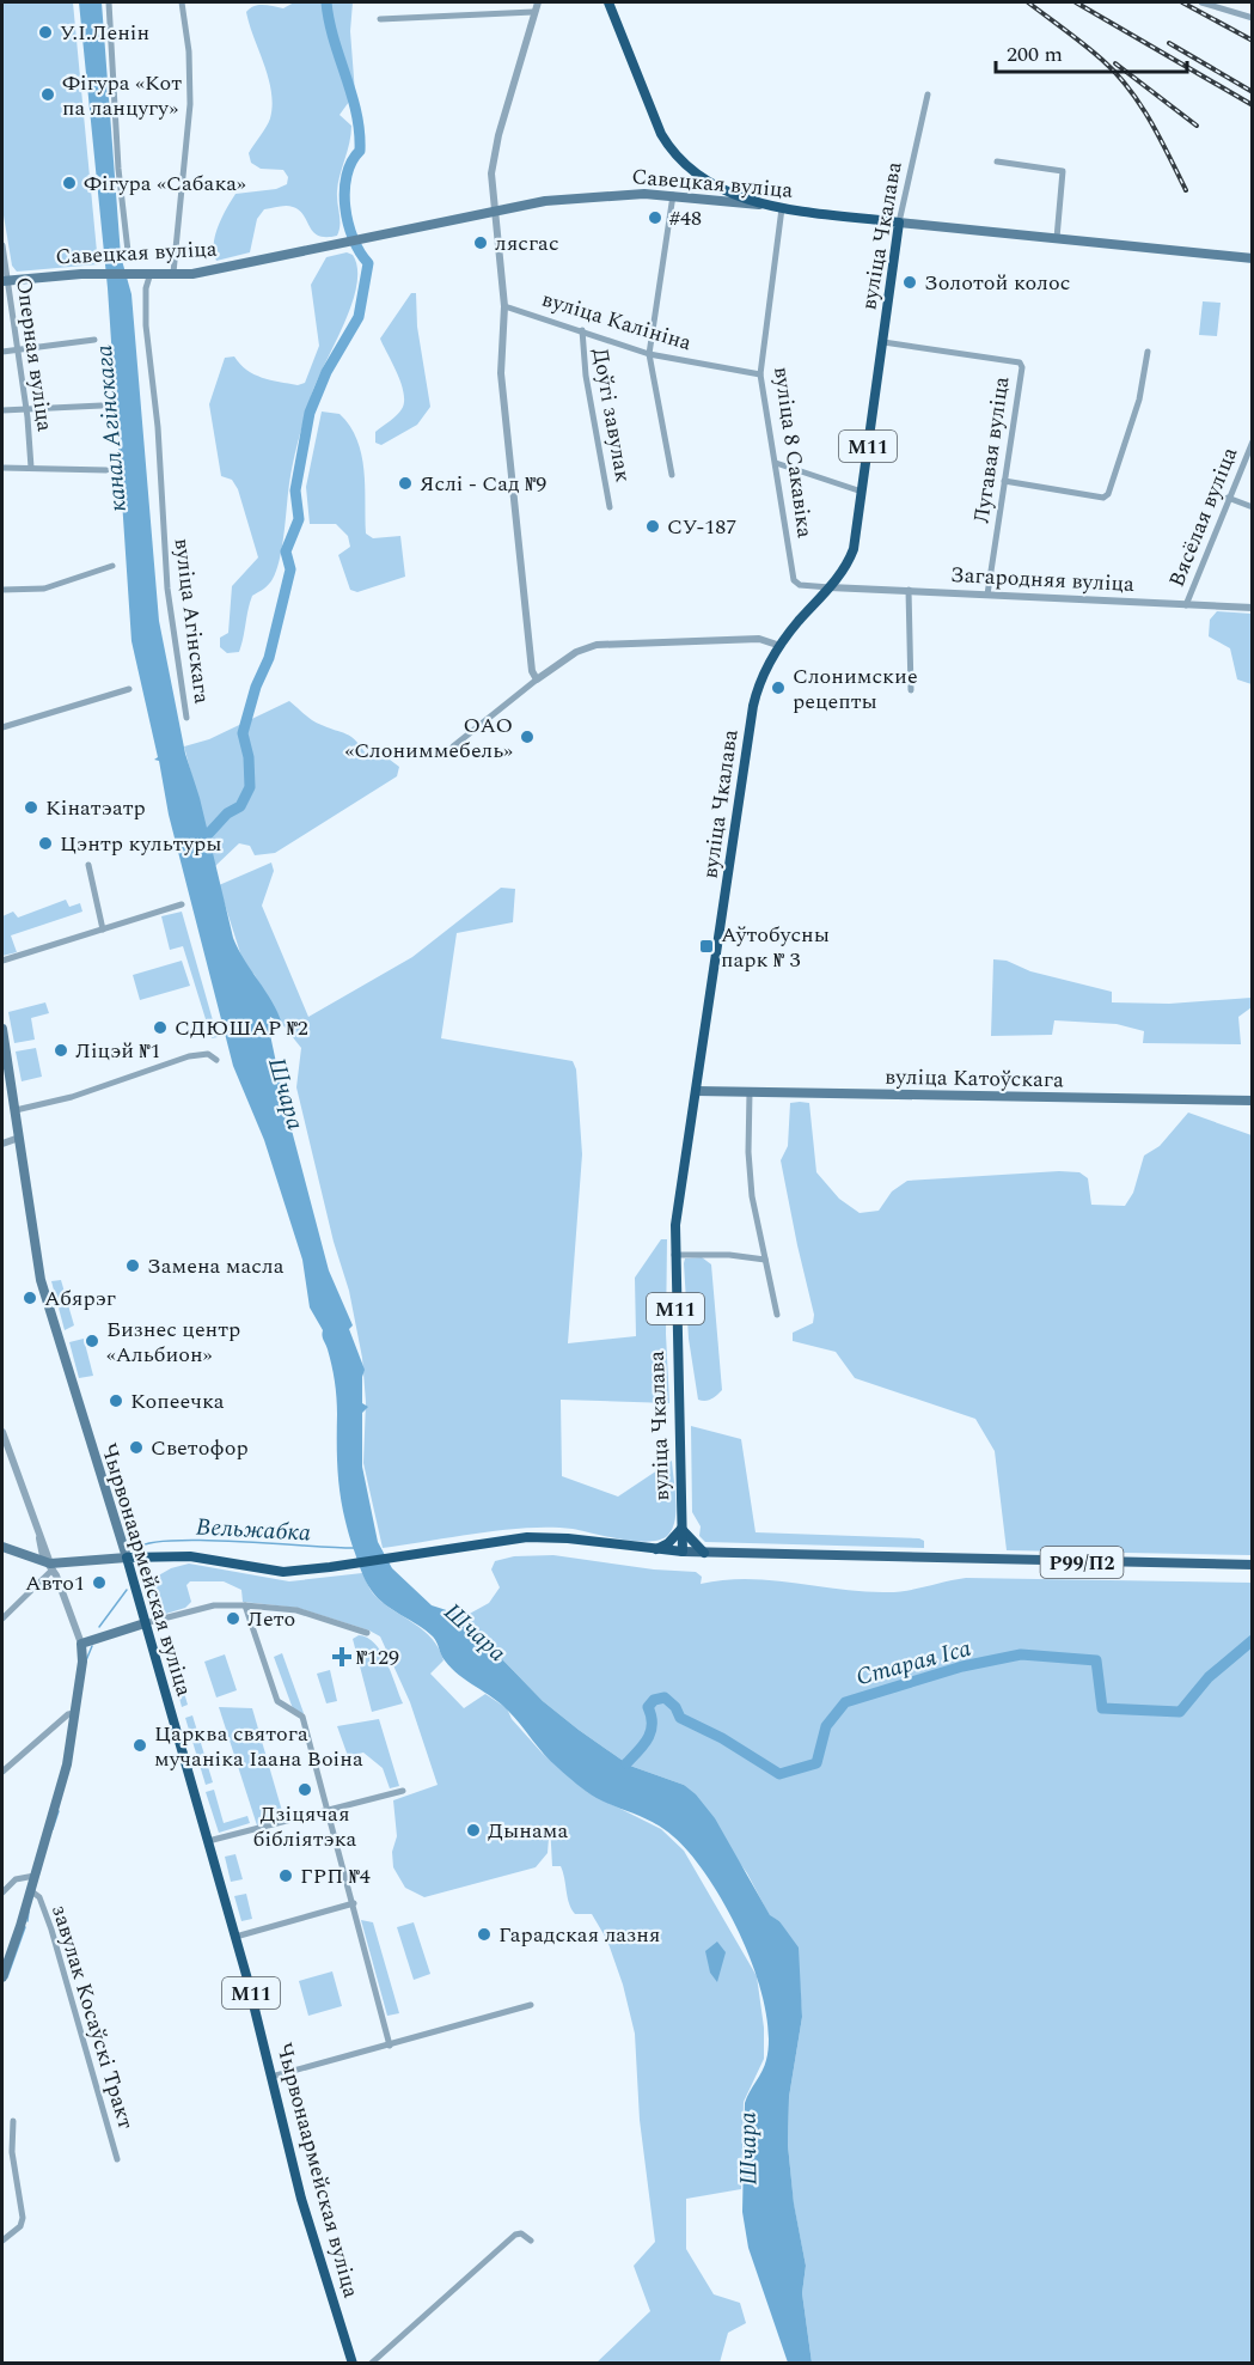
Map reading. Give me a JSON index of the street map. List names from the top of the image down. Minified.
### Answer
{"streets":{"highway":["Савецкая вуліца","вуліца Чкалава","М11","Чырвонаармейская вуліца"],"main road":["вуліца Катоўскага","Р99/П2"],"street":["вуліца Калініна","Оперная вуліца","Доўгі завулак","Лугавая вуліца","вуліца 8 Сакавіка","Вясёлая вуліца","Загародняя вуліца","вуліца Агінскага","завулак Косаўскі Тракт"]},"crossings":[["Савецкая вуліца","вуліца Чкалава"],["Савецкая вуліца","Оперная вуліца"],["Савецкая вуліца","вуліца 8 Сакавіка"],["Савецкая вуліца","вуліца Агінскага"],["вуліца Чкалава","Лугавая вуліца"],["вуліца Чкалава","вуліца 8 Сакавіка"],["вуліца Чкалава","Загародняя вуліца"],["вуліца Чкалава","вуліца Катоўскага"],["вуліца Чкалава","Р99/П2"],["вуліца Калініна","Доўгі завулак"],["вуліца Калініна","вуліца 8 Сакавіка"],["Лугавая вуліца","Загародняя вуліца"],["вуліца 8 Сакавіка","Загародняя вуліца"],["Вясёлая вуліца","Загародняя вуліца"]],"water":["канал Агінскага","Шчара","Вельжабка","Старая Іса"],"places":{"other":["У.І.Ленін","Фігура «Кот па ланцугу»","Фігура «Сабака»","#48","лясгас","Золотой колос","Яслі - Сад №9","СУ-187","Слонимские рецепты","ОАО «Слониммебель»","Кінатэатр","Цэнтр культуры","СДЮШАР №2","Ліцэй №1","Замена масла","Абярэг","Бизнес центр «Альбион»","Копеечка","Светофор","Авто1","Лето","Царква святога мучаніка Іаана Воіна","Дзіцячая бібліятэка","Дынама","ГРП №4","Гарадская лазня"],"transit":["Аўтобусны парк № 3"],"health":["№129"]},"scale_bar":"200 m"}
